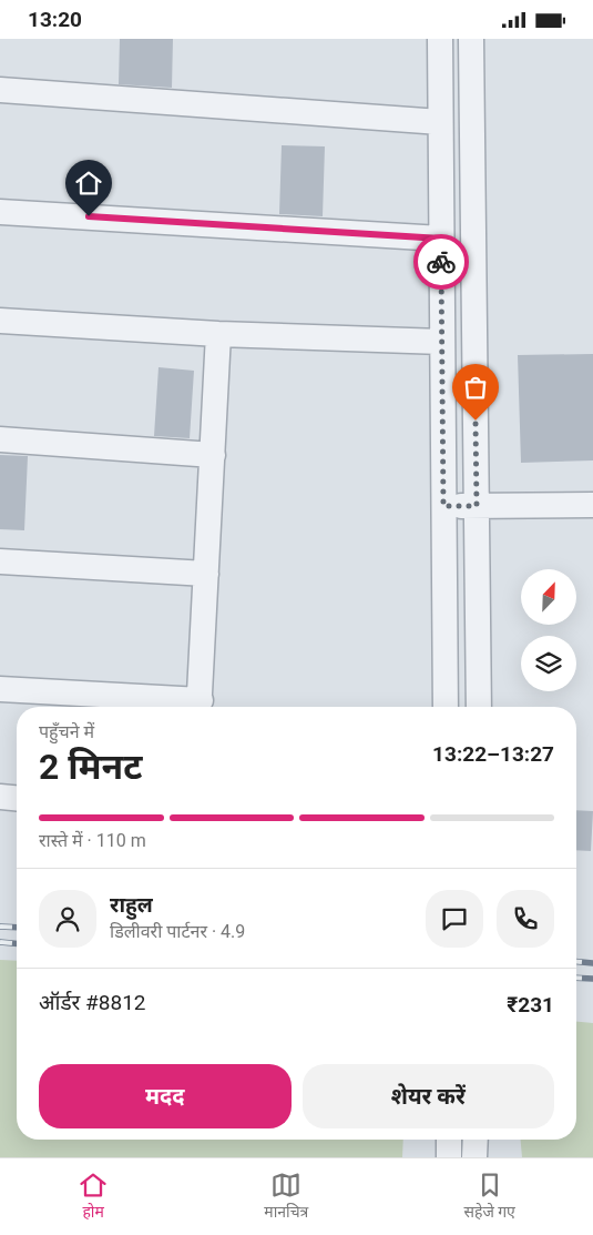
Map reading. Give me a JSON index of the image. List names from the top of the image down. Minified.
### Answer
{"north":"top right","page":{"status":"13:20","heading":["2 मिनट","पहुँचने में","13:22–13:27"],"panel":["राहुल","डिलीवरी पार्टनर · 4.9","ऑर्डर #8812","₹231"],"bar":"रास्ते में · 110 m","buttons":["मदद","शेयर करें"],"tabs":["होम","मानचित्र","सहेजे गए"]}}
